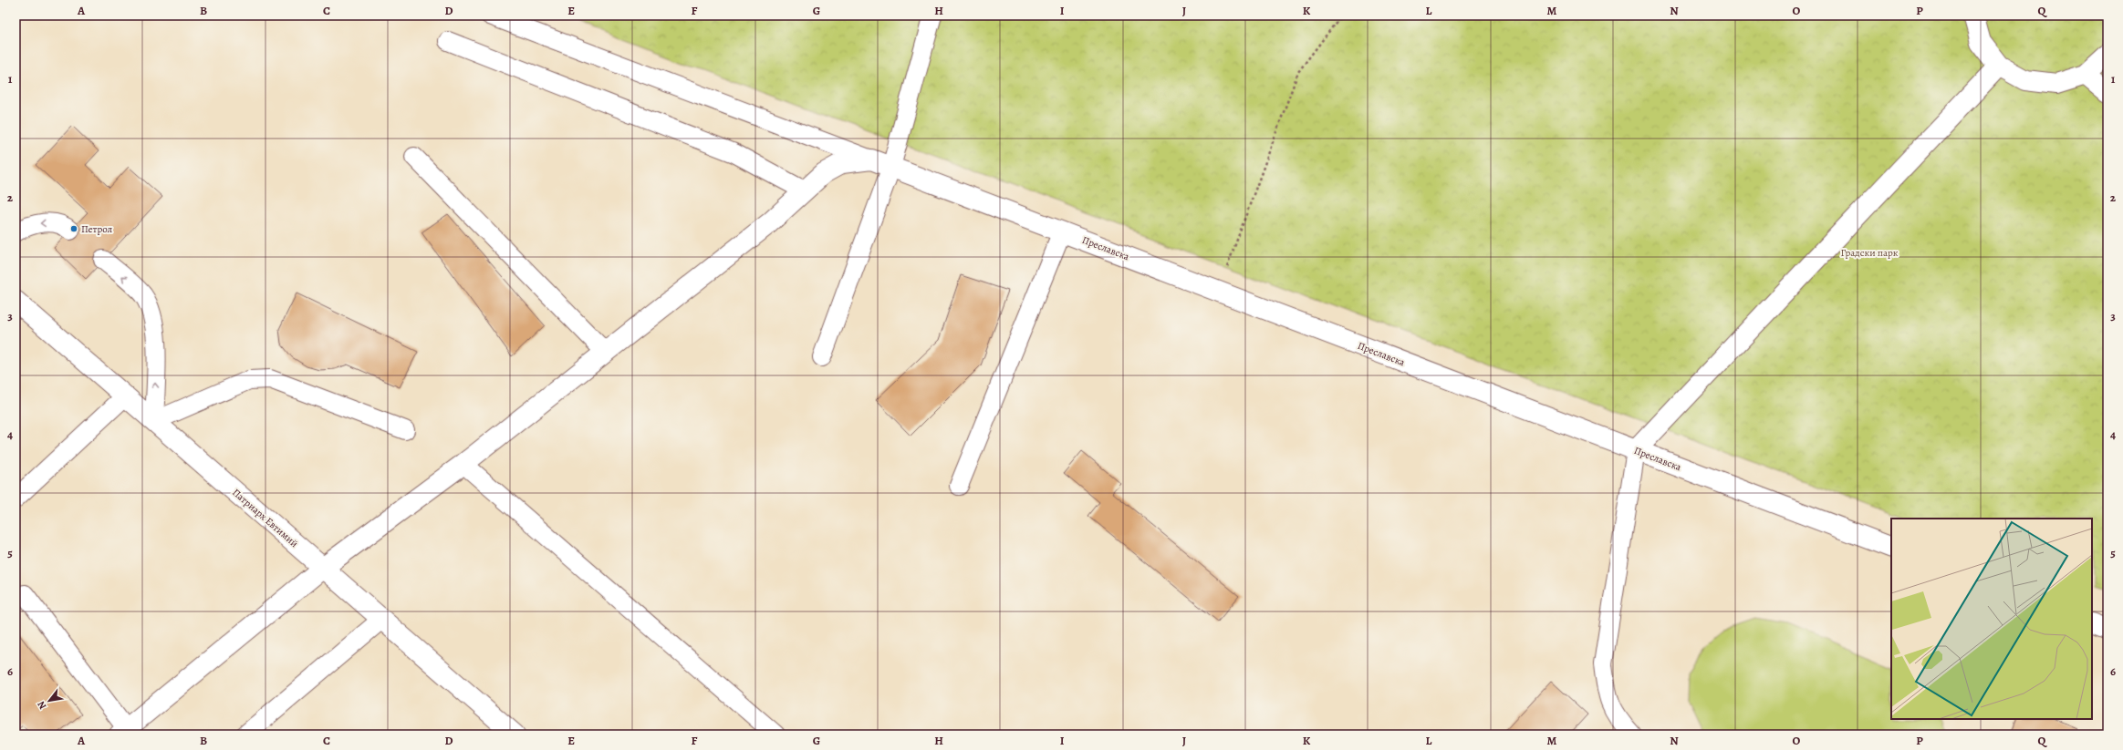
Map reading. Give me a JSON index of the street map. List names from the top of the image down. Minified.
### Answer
{"streets":{"street":["Преславска","Патриарх Евтимий"]},"parks":["Градски парк"],"places":["Петрол"],"north":"bottom left","grid":{"columns":["A","B","C","D","E","F","G","H","I","J","K","L","M","N","O","P","Q"],"rows":["1","2","3","4","5","6"]}}
